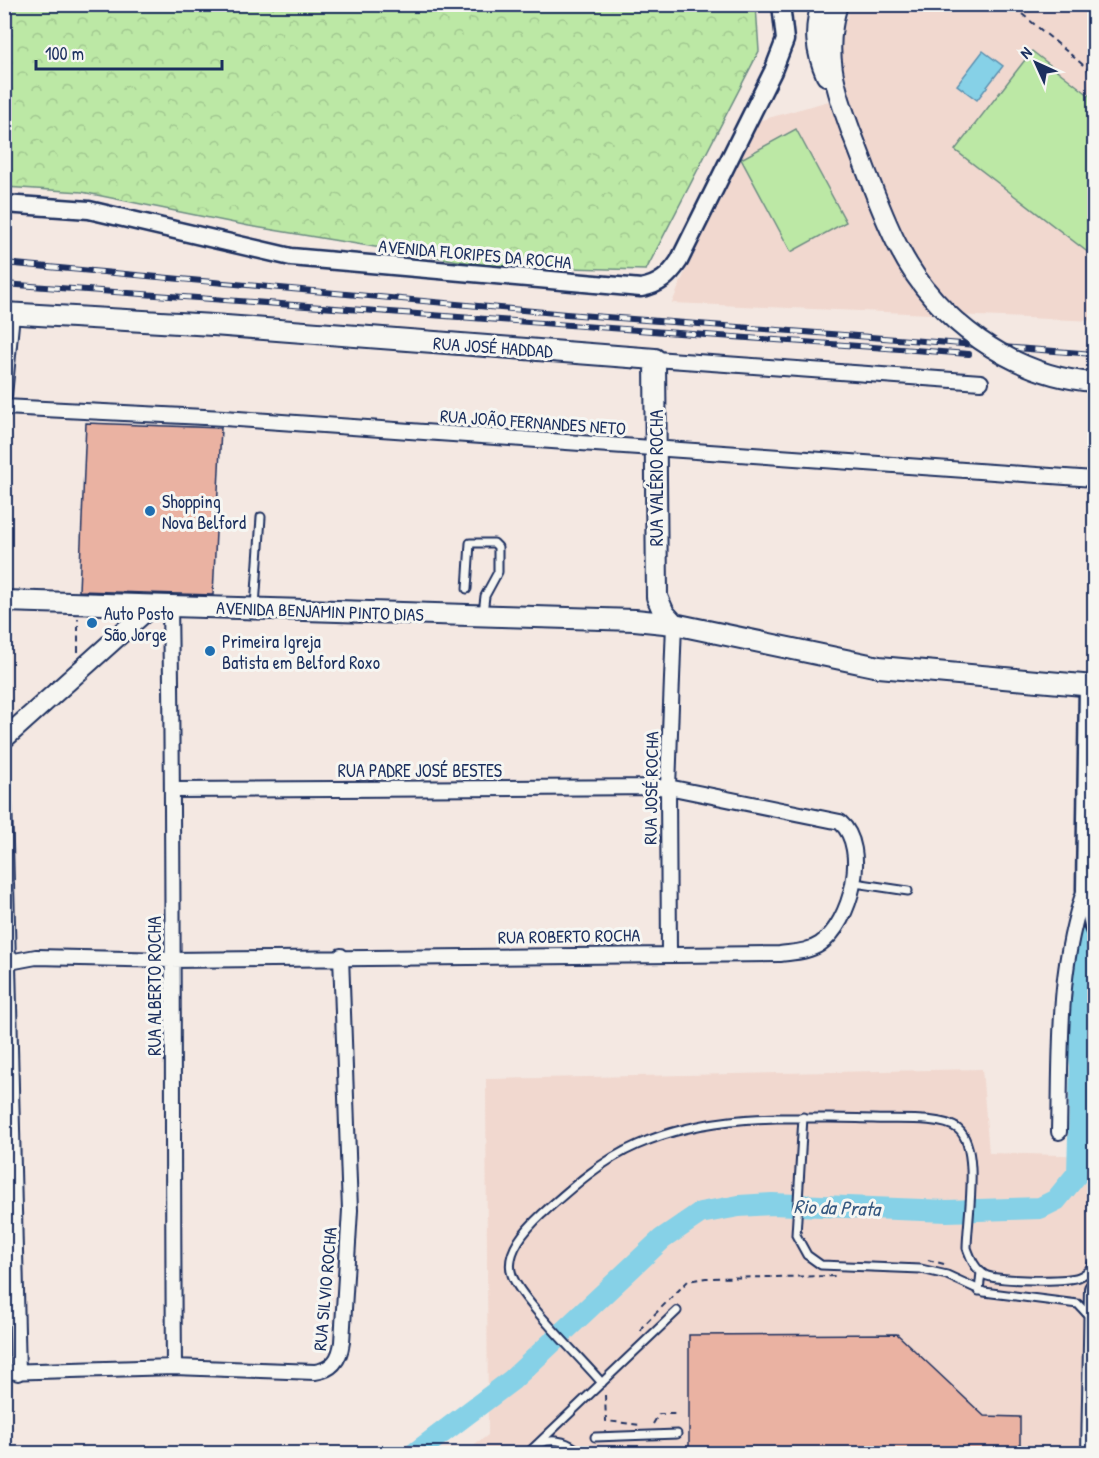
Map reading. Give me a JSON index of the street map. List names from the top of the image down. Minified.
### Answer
{"streets":{"main road":["RUA JOSÉ HADDAD","RUA VALÉRIO ROCHA","AVENIDA BENJAMIN PINTO DIAS"],"street":["AVENIDA FLORIPES DA ROCHA","RUA JOÃO FERNANDES NETO","RUA PADRE JOSÉ BESTES","RUA JOSÉ ROCHA","RUA ROBERTO ROCHA","RUA ALBERTO ROCHA","RUA SILVIO ROCHA"]},"crossings":[["RUA JOSÉ HADDAD","RUA VALÉRIO ROCHA"],["RUA JOÃO FERNANDES NETO","RUA VALÉRIO ROCHA"],["AVENIDA BENJAMIN PINTO DIAS","RUA JOSÉ ROCHA"],["AVENIDA BENJAMIN PINTO DIAS","RUA ALBERTO ROCHA"],["RUA PADRE JOSÉ BESTES","RUA JOSÉ ROCHA"],["RUA PADRE JOSÉ BESTES","RUA ROBERTO ROCHA"],["RUA PADRE JOSÉ BESTES","RUA ALBERTO ROCHA"],["RUA JOSÉ ROCHA","RUA ROBERTO ROCHA"],["RUA ROBERTO ROCHA","RUA ALBERTO ROCHA"],["RUA ROBERTO ROCHA","RUA SILVIO ROCHA"],["RUA ALBERTO ROCHA","RUA SILVIO ROCHA"]],"water":["Rio da Prata"],"places":["Shopping Nova Belford","Auto Posto São Jorge","Primeira Igreja Batista em Belford Roxo"],"scale_bar":"100 m","north":"top left"}
